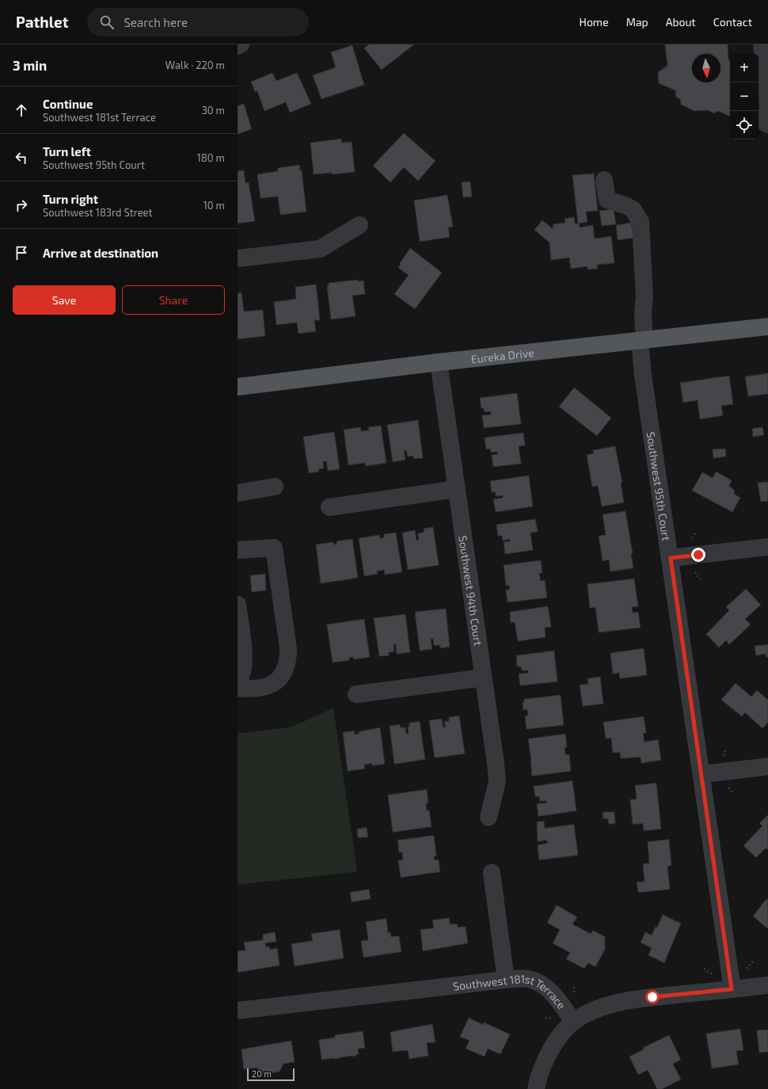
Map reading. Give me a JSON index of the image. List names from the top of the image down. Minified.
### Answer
{"streets":{"main road":["Eureka Drive"],"street":["Southwest 95th Court","Southwest 94th Court","Southwest 181st Terrace"]},"crossings":[["Eureka Drive","Southwest 95th Court"],["Eureka Drive","Southwest 94th Court"],["Southwest 95th Court","Southwest 181st Terrace"]],"scale_bar":"20 m","north":"bottom","page":{"header":"Pathlet","search":"Search here","nav":["Home","Map","About","Contact"],"heading":["3 min","Walk · 220 m"],"map_buttons":["+","−"],"list":[["Continue","Southwest 181st Terrace","30 m"],["Turn left","Southwest 95th Court","180 m"],["Turn right","Southwest 183rd Street","10 m"],"Arrive at destination"],"buttons":["Save","Share"],"scale":"20 m"}}
